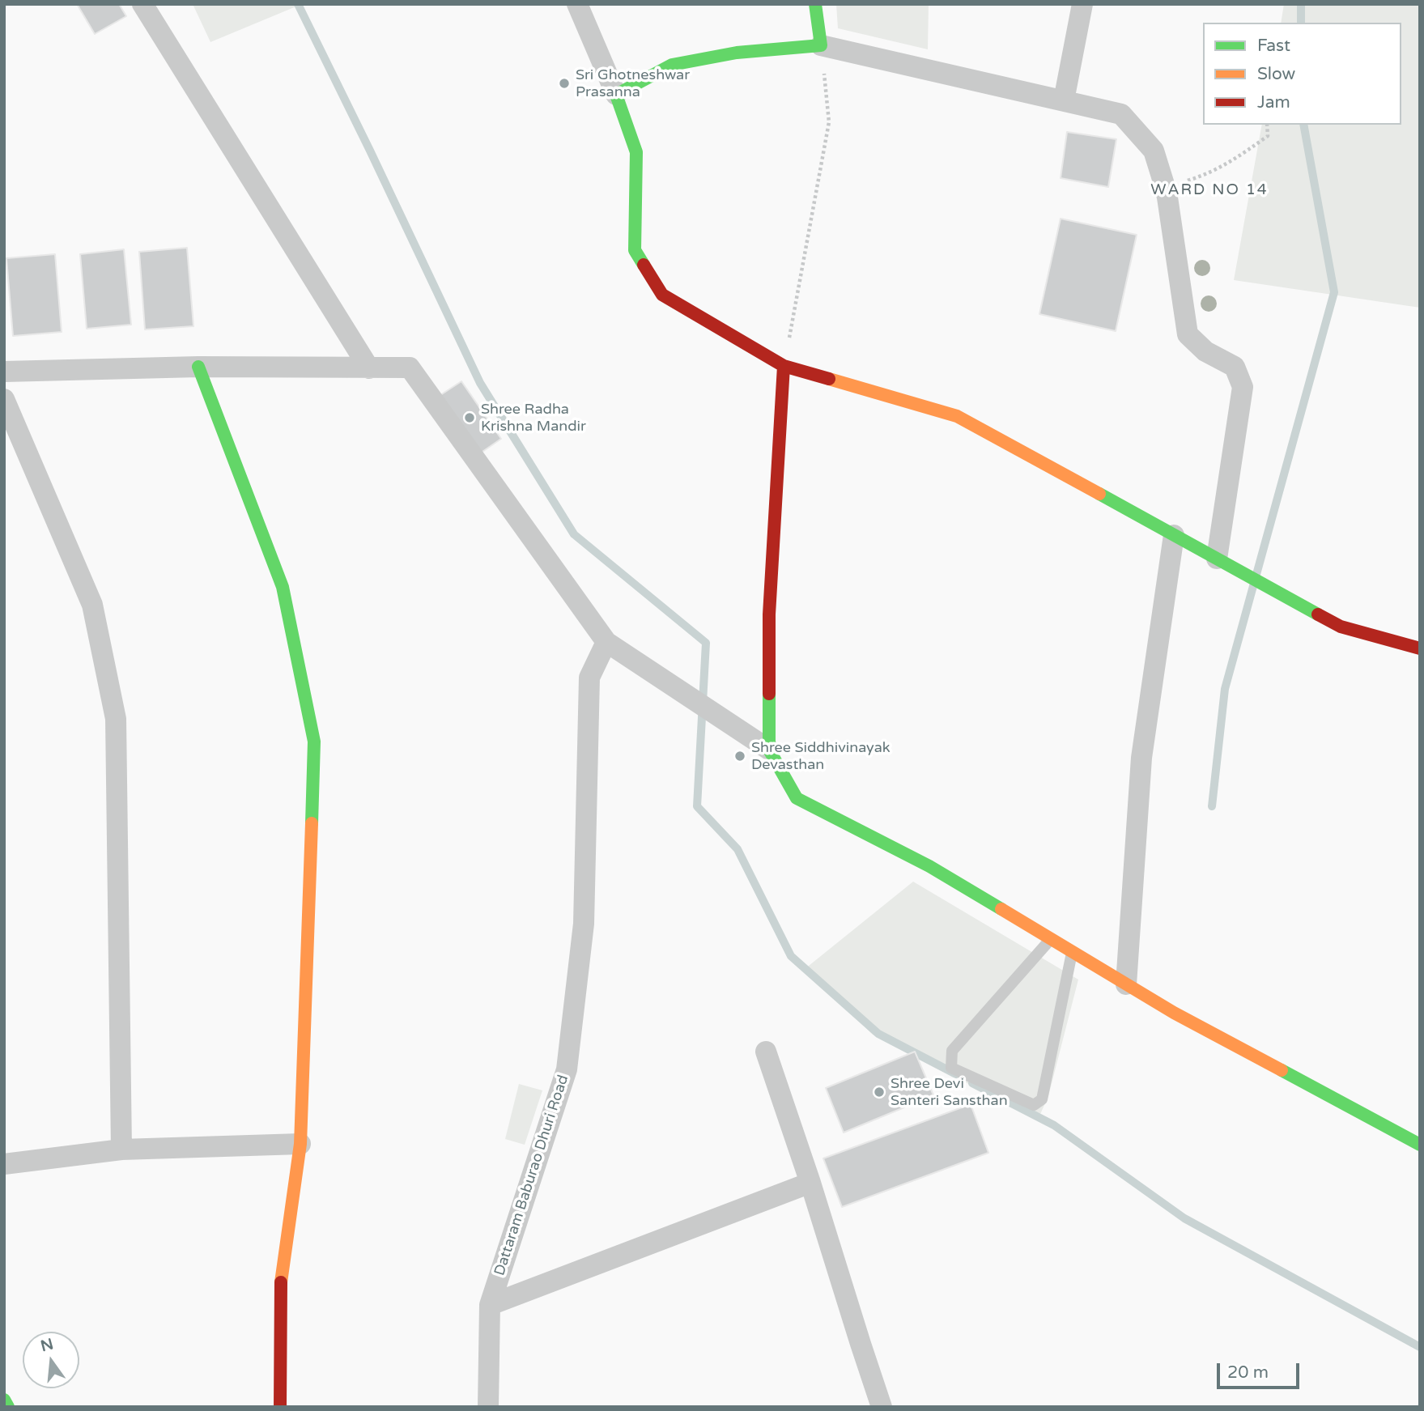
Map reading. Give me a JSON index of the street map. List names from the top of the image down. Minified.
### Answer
{"streets":{"street":["Dattaram Baburao Dhuri Road"]},"districts":["WARD NO 14"],"places":["Sri Ghotneshwar Prasanna","Shree Radha Krishna Mandir","Shree Siddhivinayak Devasthan","Shree Devi Santeri Sansthan"],"legend":["Fast","Slow","Jam"],"scale_bar":"20 m","north":"top"}
